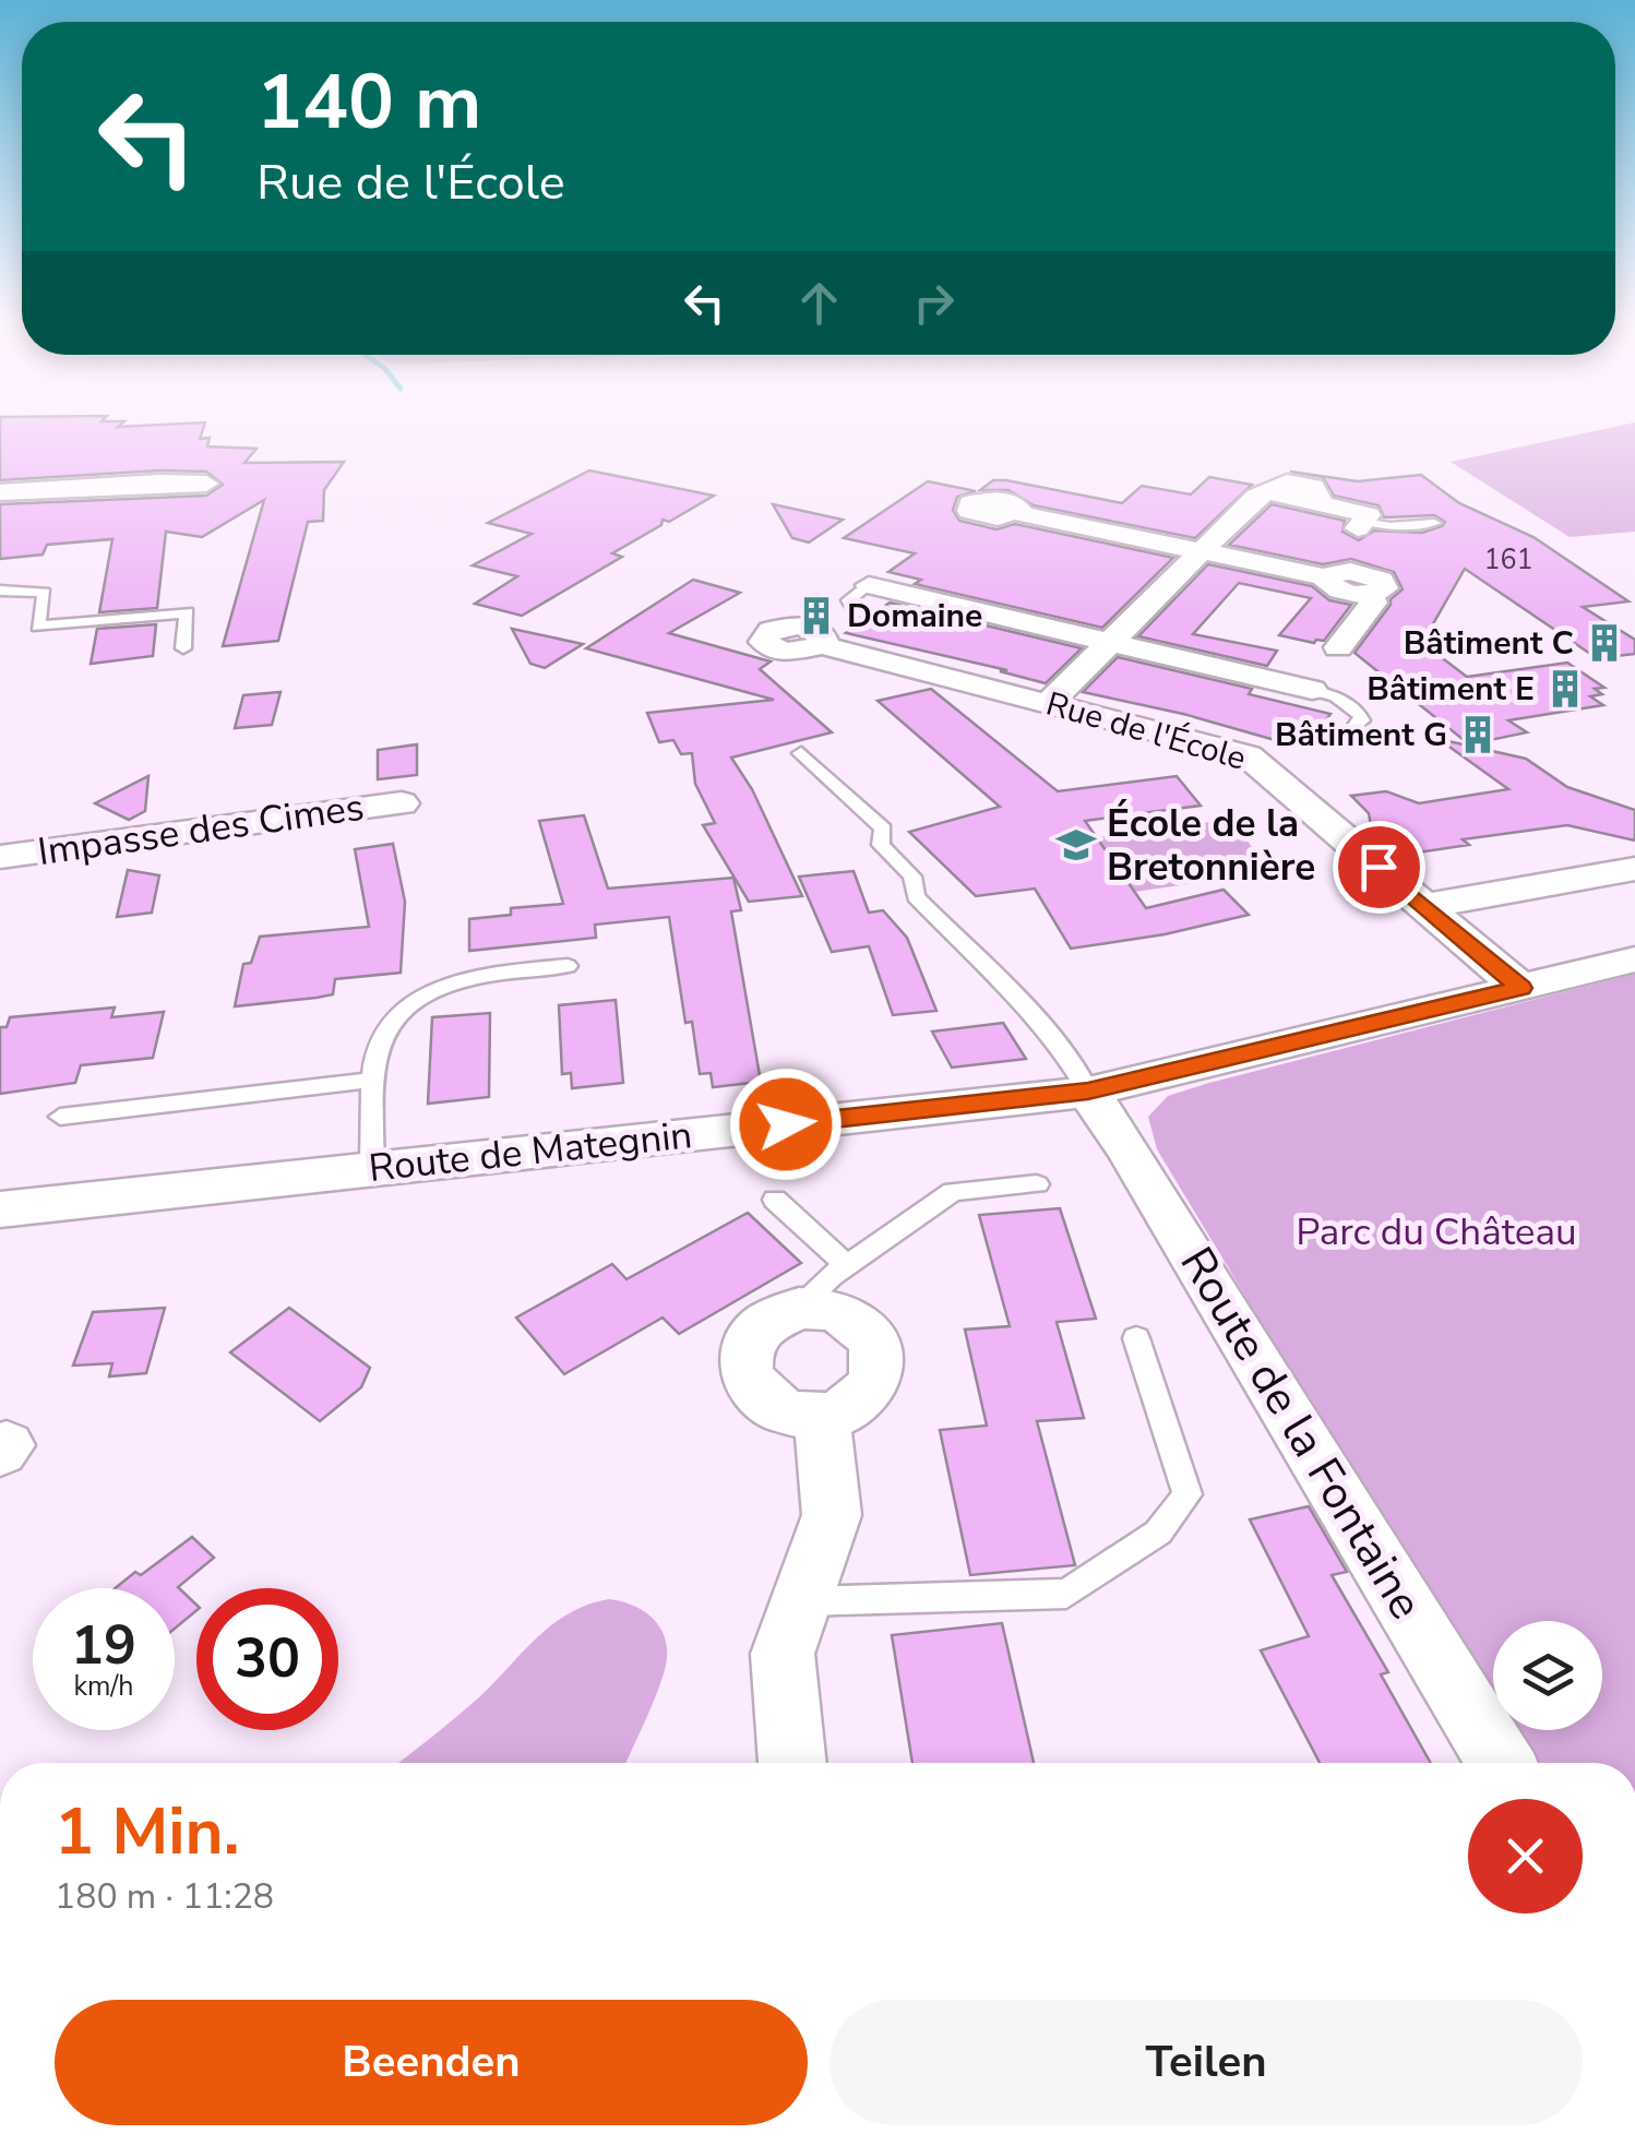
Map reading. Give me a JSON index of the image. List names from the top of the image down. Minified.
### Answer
{"streets":{"street":["Rue de l'École","Impasse des Cimes","Route de Mategnin","Route de la Fontaine"]},"crossings":[["Rue de l'École","Route de Mategnin"],["Route de Mategnin","Route de la Fontaine"]],"parks":["Parc du Château"],"places":{"building":["Domaine","Bâtiment C","Bâtiment E","Bâtiment G"],"school or university":["École de la Bretonnière"]},"house_numbers":["161"],"page":{"turn":["140 m","Rue de l'École"],"speed":"19 km/h","limit":"30","heading":["1 Min.","180 m · 11:28"],"buttons":["Beenden","Teilen"]}}
